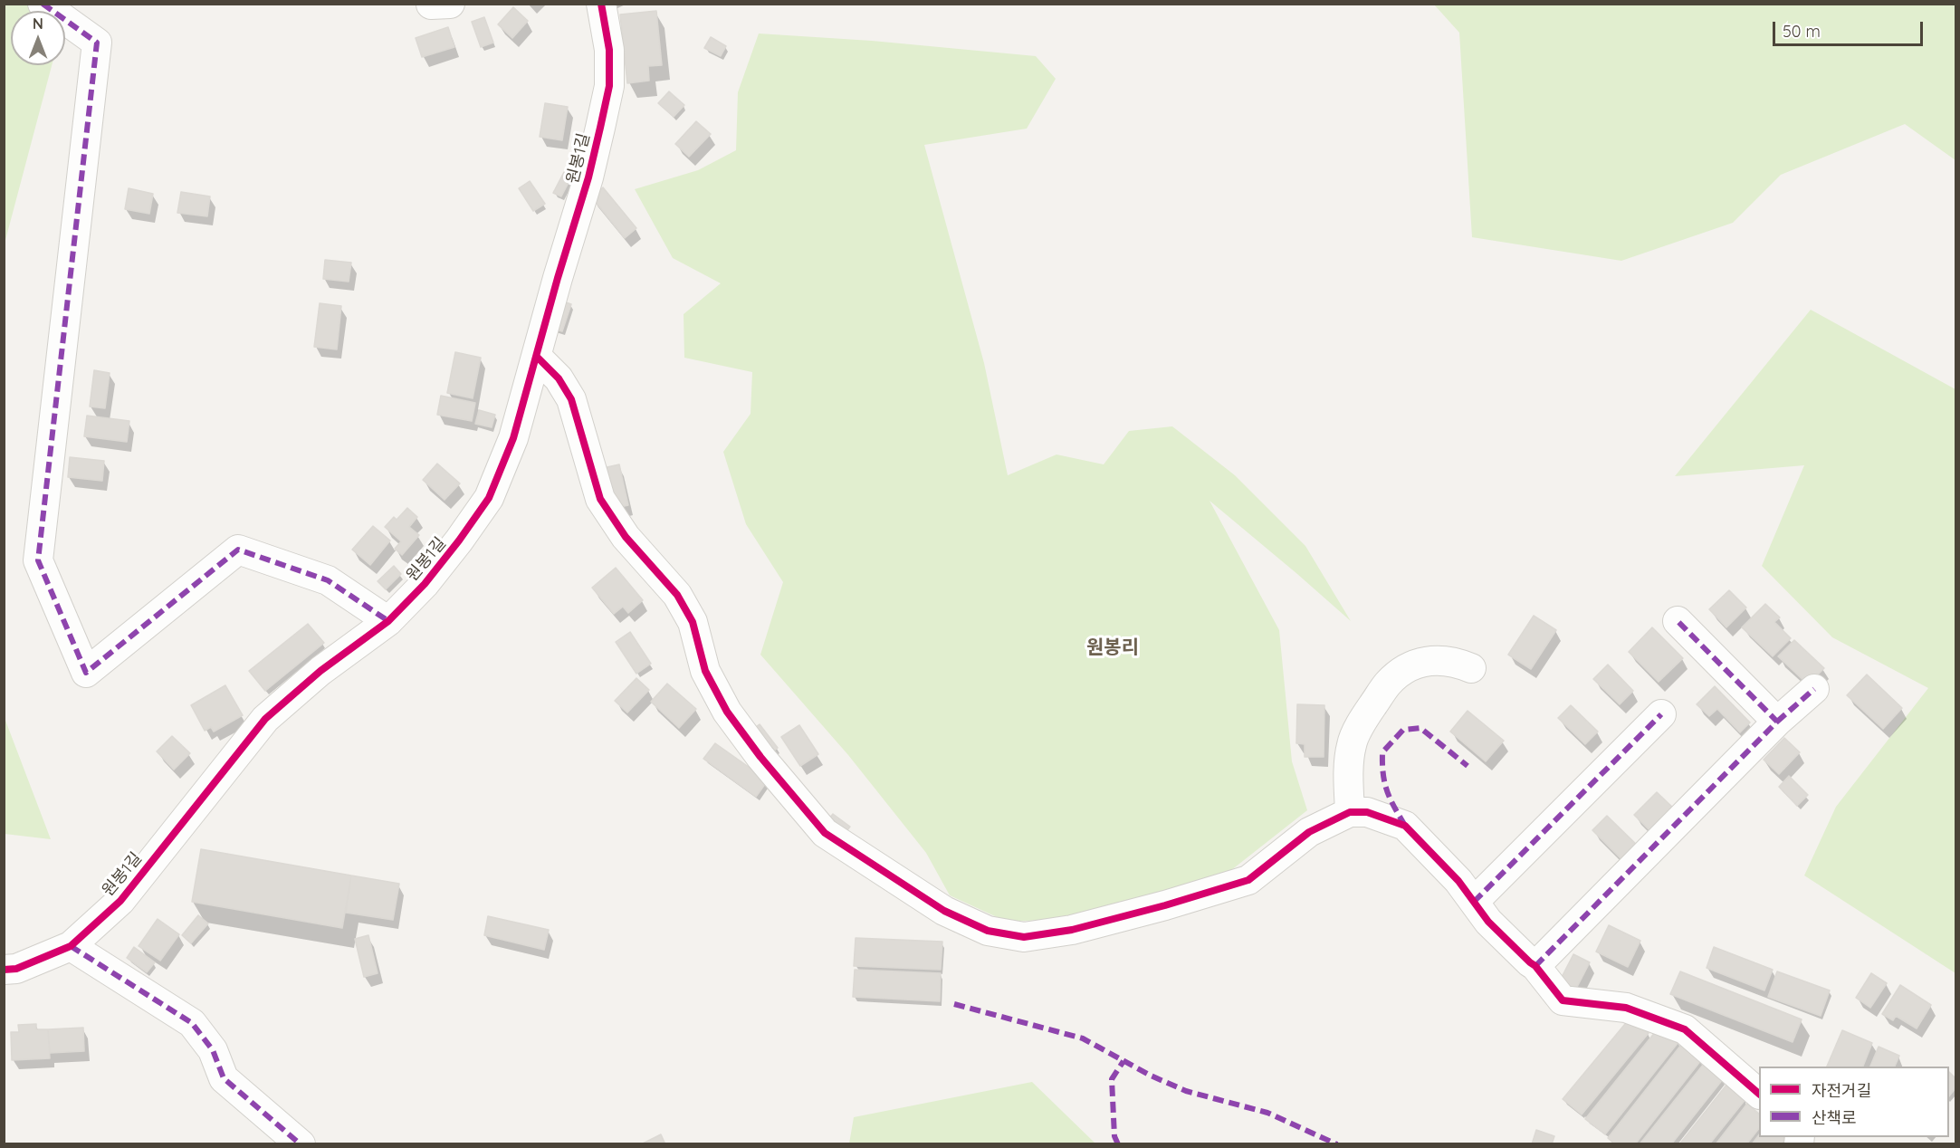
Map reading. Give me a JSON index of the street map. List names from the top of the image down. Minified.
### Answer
{"streets":{"street":["원봉1길"]},"districts":["원봉리"],"legend":["자전거길","산책로"],"scale_bar":"50 m","north":"top"}
